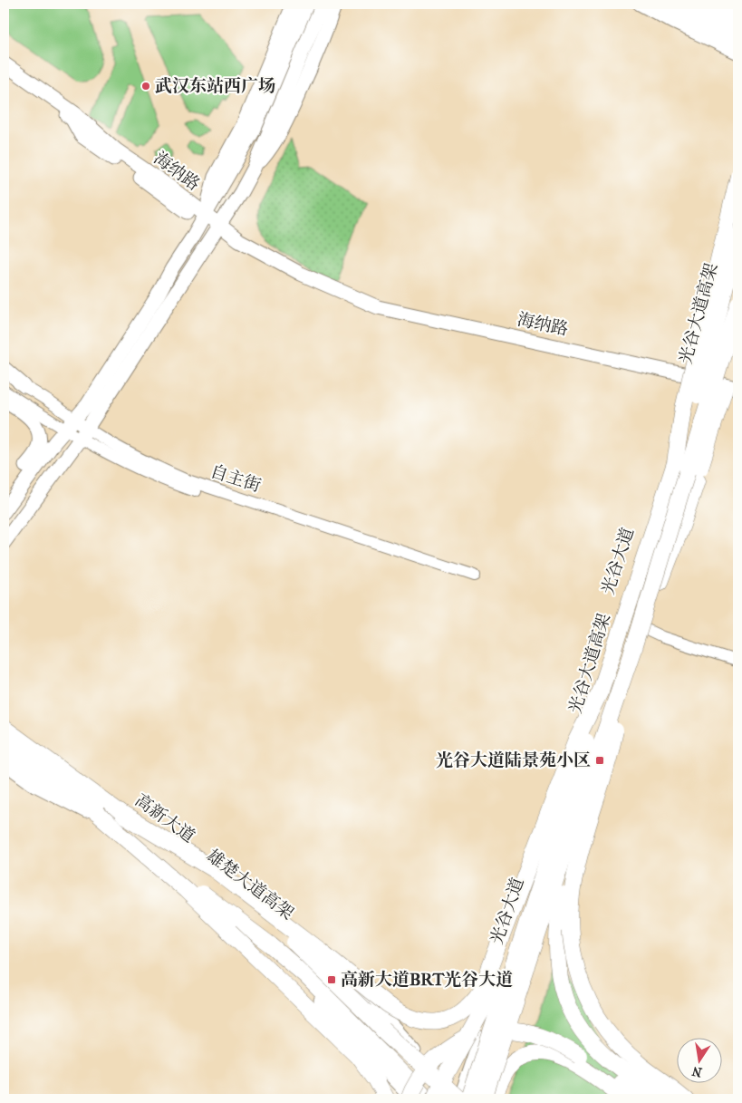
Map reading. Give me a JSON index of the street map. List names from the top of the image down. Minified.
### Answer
{"streets":{"highway":["光谷大道高架","雄楚大道高架"],"main road":["海纳路","光谷大道","高新大道"],"street":["自主街"]},"crossings":[["海纳路","光谷大道"],["光谷大道","高新大道"]],"places":{"other":["武汉东站西广场"],"transit":["光谷大道陆景苑小区","高新大道BRT光谷大道"]},"north":"bottom"}
